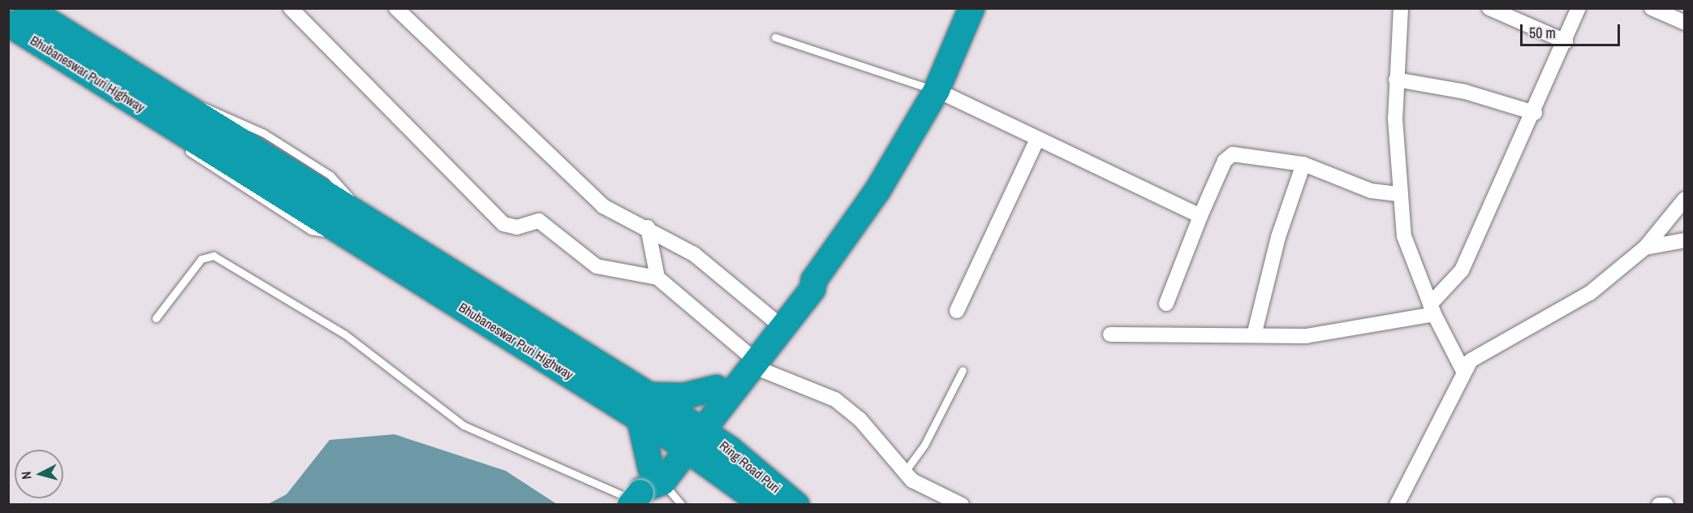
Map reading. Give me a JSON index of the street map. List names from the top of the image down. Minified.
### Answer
{"streets":{"highway":["Bhubaneswar Puri Highway","Ring Road Puri"]},"crossings":[["Bhubaneswar Puri Highway","Ring Road Puri"]],"scale_bar":"50 m","north":"left"}
